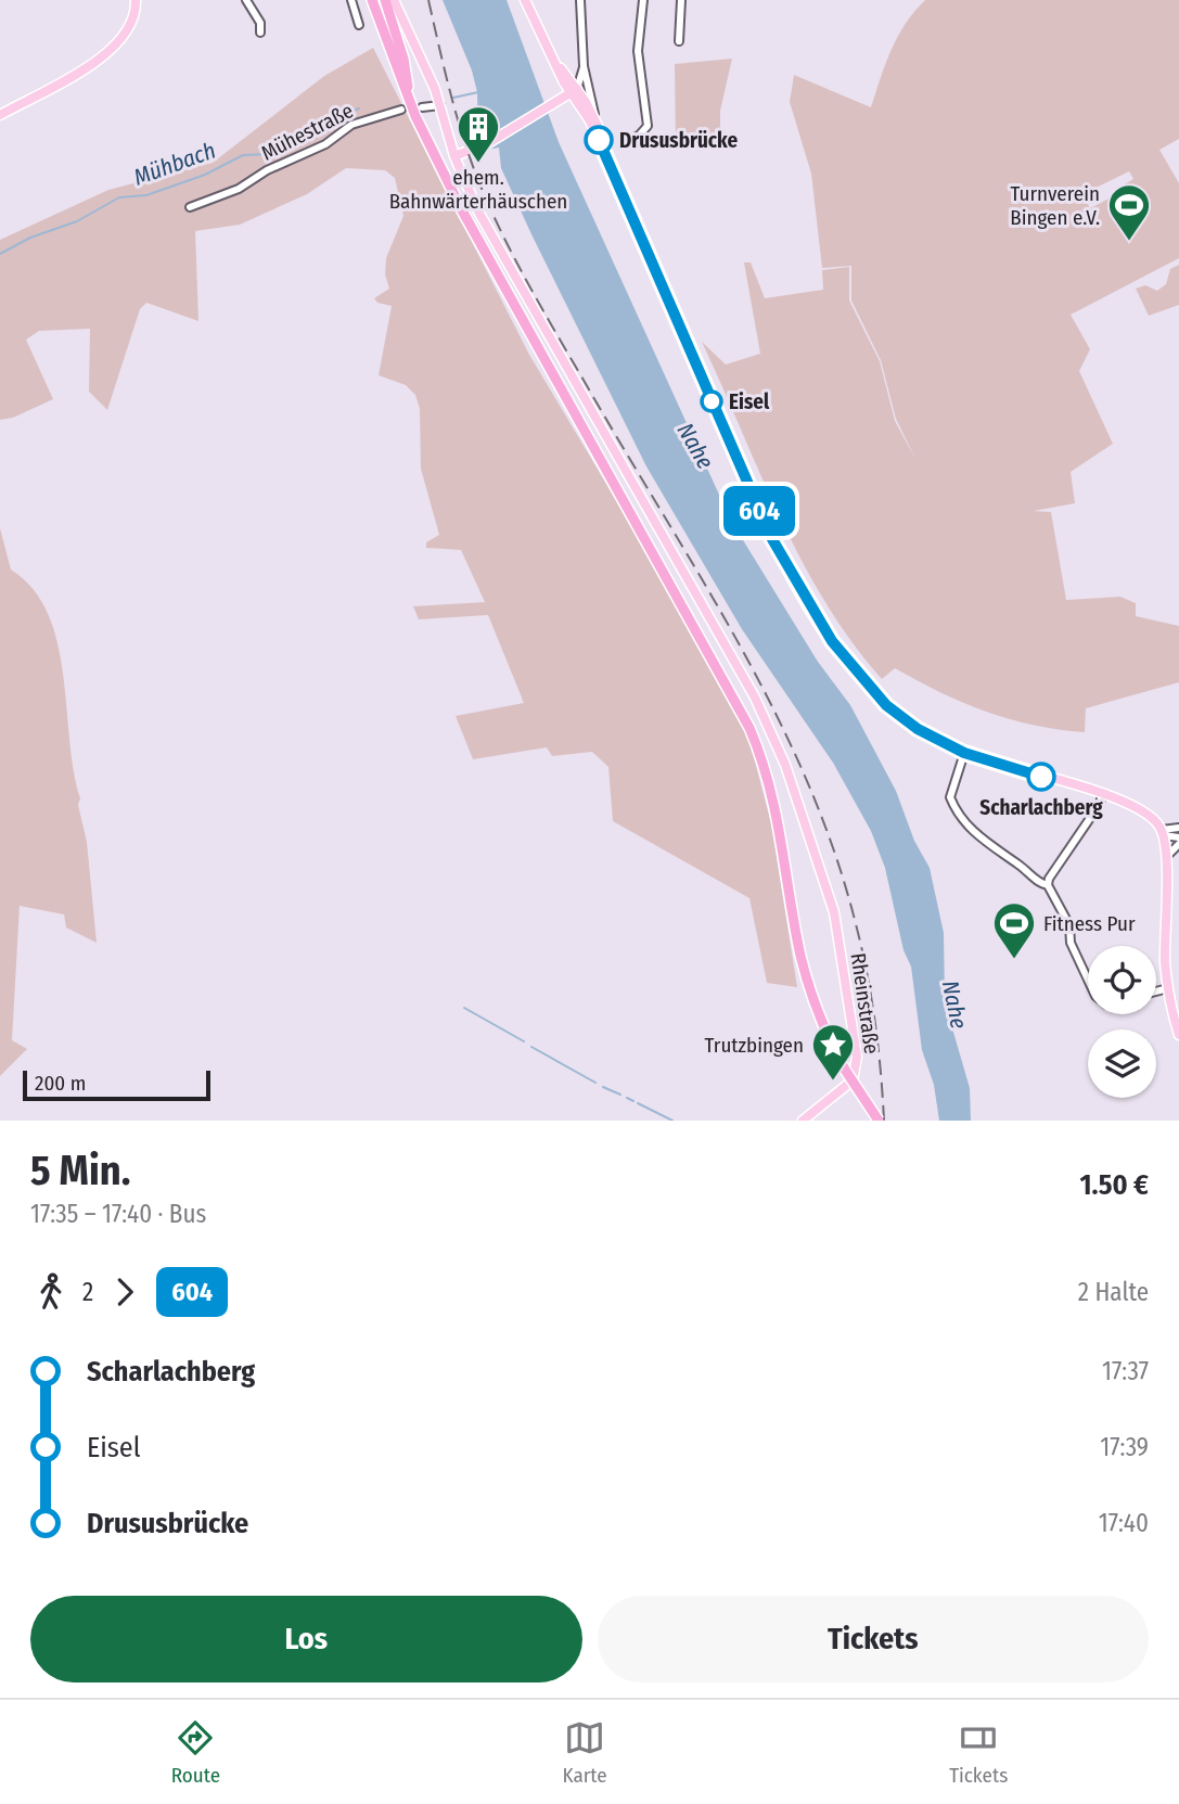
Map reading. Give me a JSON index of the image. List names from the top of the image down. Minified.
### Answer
{"streets":{"main road":["Rheinstraße"],"street":["Mühestraße"]},"water":["Mühbach","Nahe"],"places":{"other":["Drususbrücke","Eisel","Scharlachberg"],"building":["ehem. Bahnwärterhäuschen"],"sports":["Turnverein Bingen e.V.","Fitness Pur"],"place":["Trutzbingen"]},"lines":["bus line 604"],"scale_bar":"200 m","page":{"on_map":"604","scale":"200 m","heading":["5 Min.","17:35 – 17:40 · Bus","1.50 €"],"legs":["2","604","2 Halte"],"list":[{"name":"Scharlachberg","value":"17:37"},{"name":"Eisel","value":"17:39"},{"name":"Drususbrücke","value":"17:40"}],"buttons":["Los","Tickets"],"tabs":["Route","Karte","Tickets"]}}
